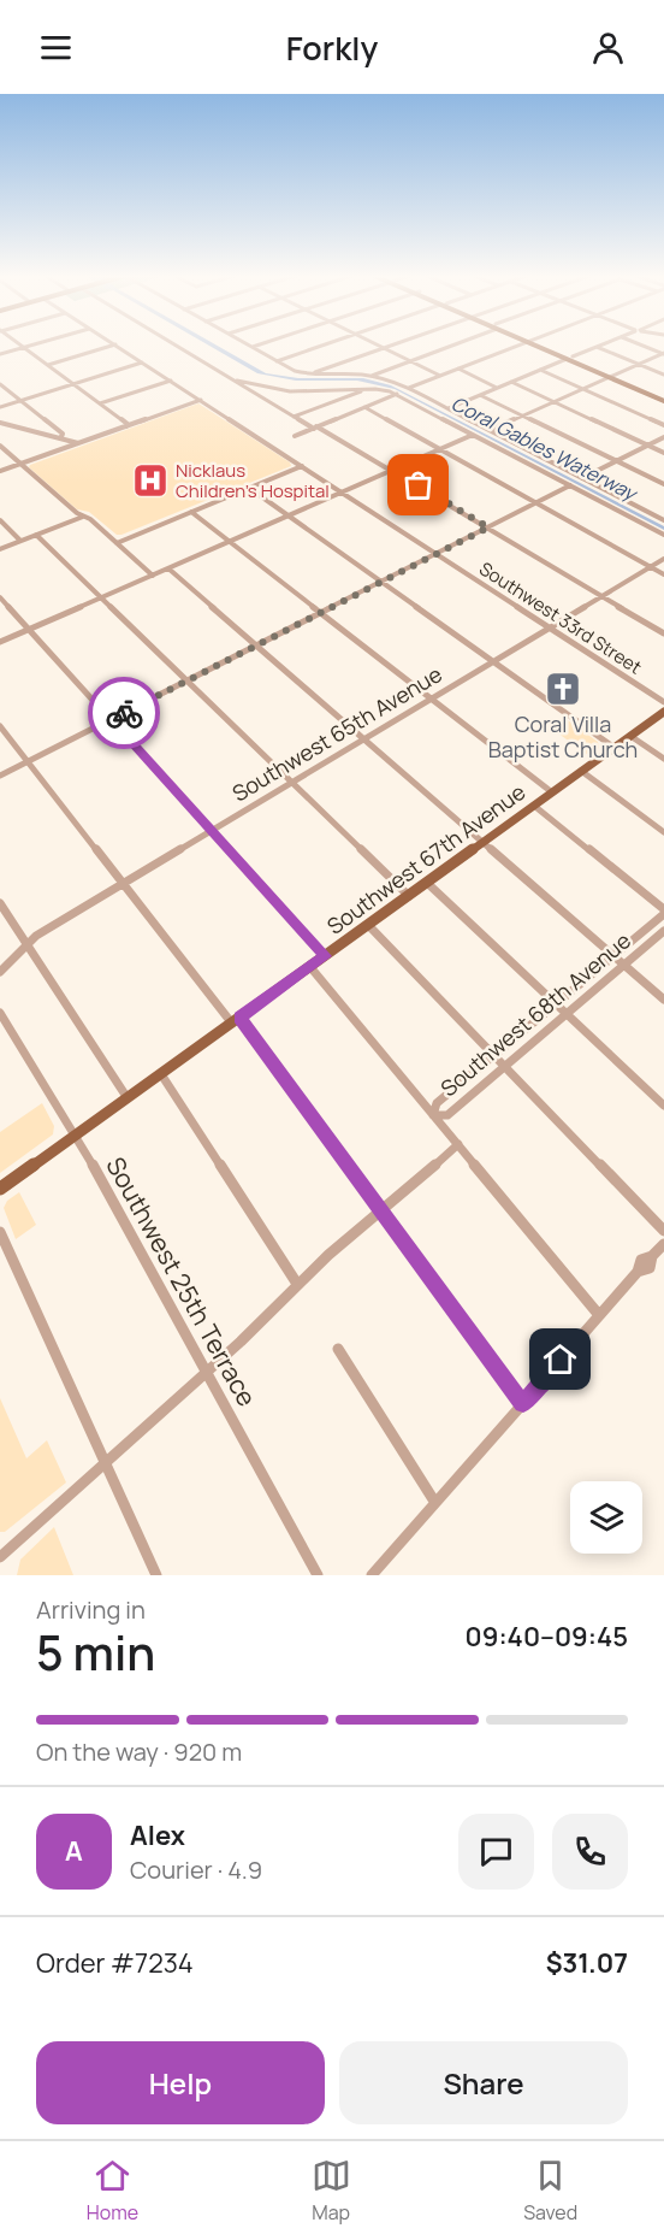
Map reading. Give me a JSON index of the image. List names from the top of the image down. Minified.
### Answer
{"streets":{"main road":["Southwest 67th Avenue"],"street":["Southwest 33rd Street","Southwest 65th Avenue","Southwest 68th Avenue","Southwest 25th Terrace"]},"crossings":[["Southwest 33rd Street","Southwest 65th Avenue"],["Southwest 67th Avenue","Southwest 25th Terrace"]],"water":["Coral Gables Waterway"],"places":{"hospital":["Nicklaus Children's Hospital"],"church":["Coral Villa Baptist Church"]},"page":{"header":"Forkly","heading":["5 min","Arriving in","09:40–09:45"],"panel":["Alex","Courier · 4.9","Order #7234","$31.07"],"bar":"On the way · 920 m","round":"A","buttons":["Help","Share"],"tabs":["Home","Map","Saved"]}}
